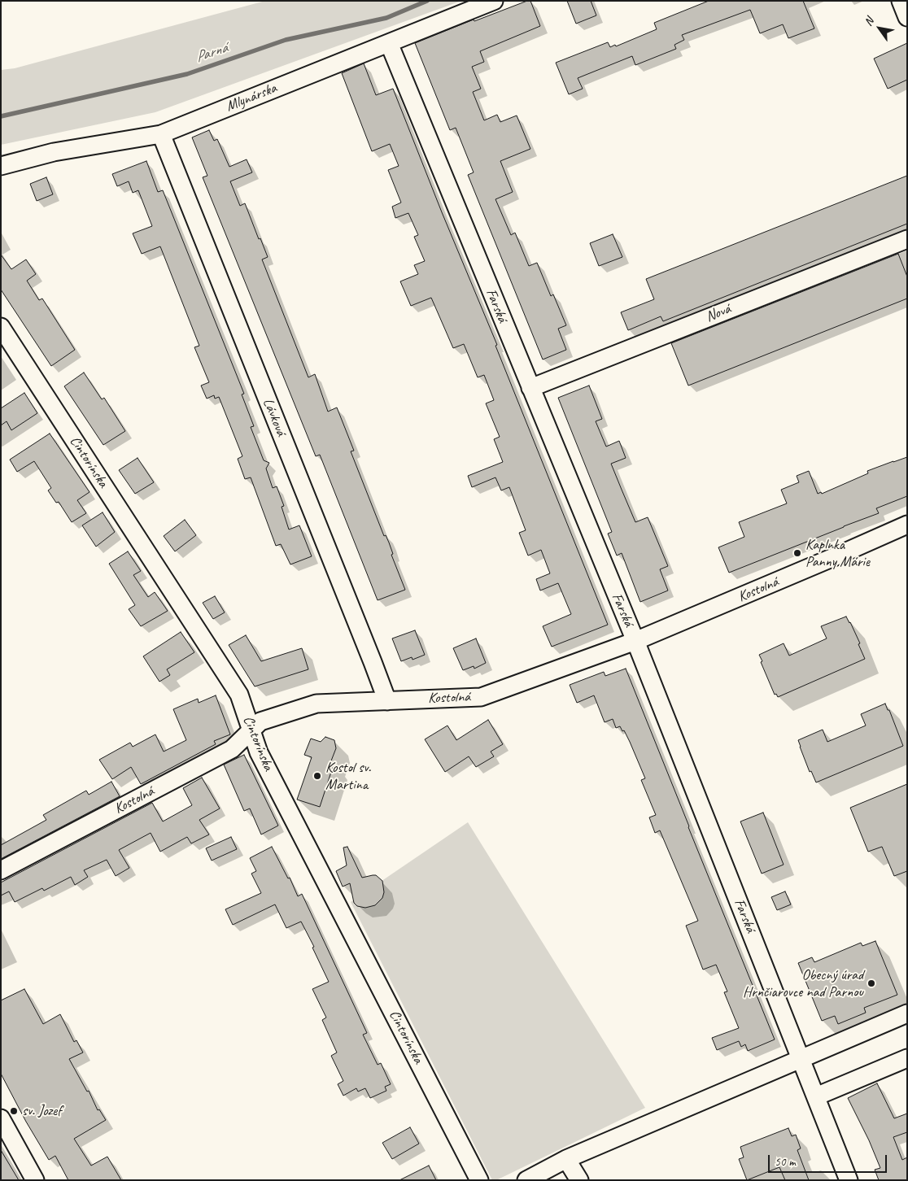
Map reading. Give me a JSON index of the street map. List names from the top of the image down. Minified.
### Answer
{"streets":{"street":["Mlynárska","Farská","Nová","Lávková","Cintorínska","Kostolná"]},"crossings":[["Mlynárska","Farská"],["Mlynárska","Lávková"],["Farská","Nová"],["Farská","Kostolná"],["Lávková","Kostolná"],["Cintorínska","Kostolná"]],"water":["Parná"],"places":["Kaplnka Panny Márie","Kostol sv. Martina","Obecný úrad Hrnčiarovce nad Parnou","sv. Jozef"],"scale_bar":"50 m","north":"top left"}
